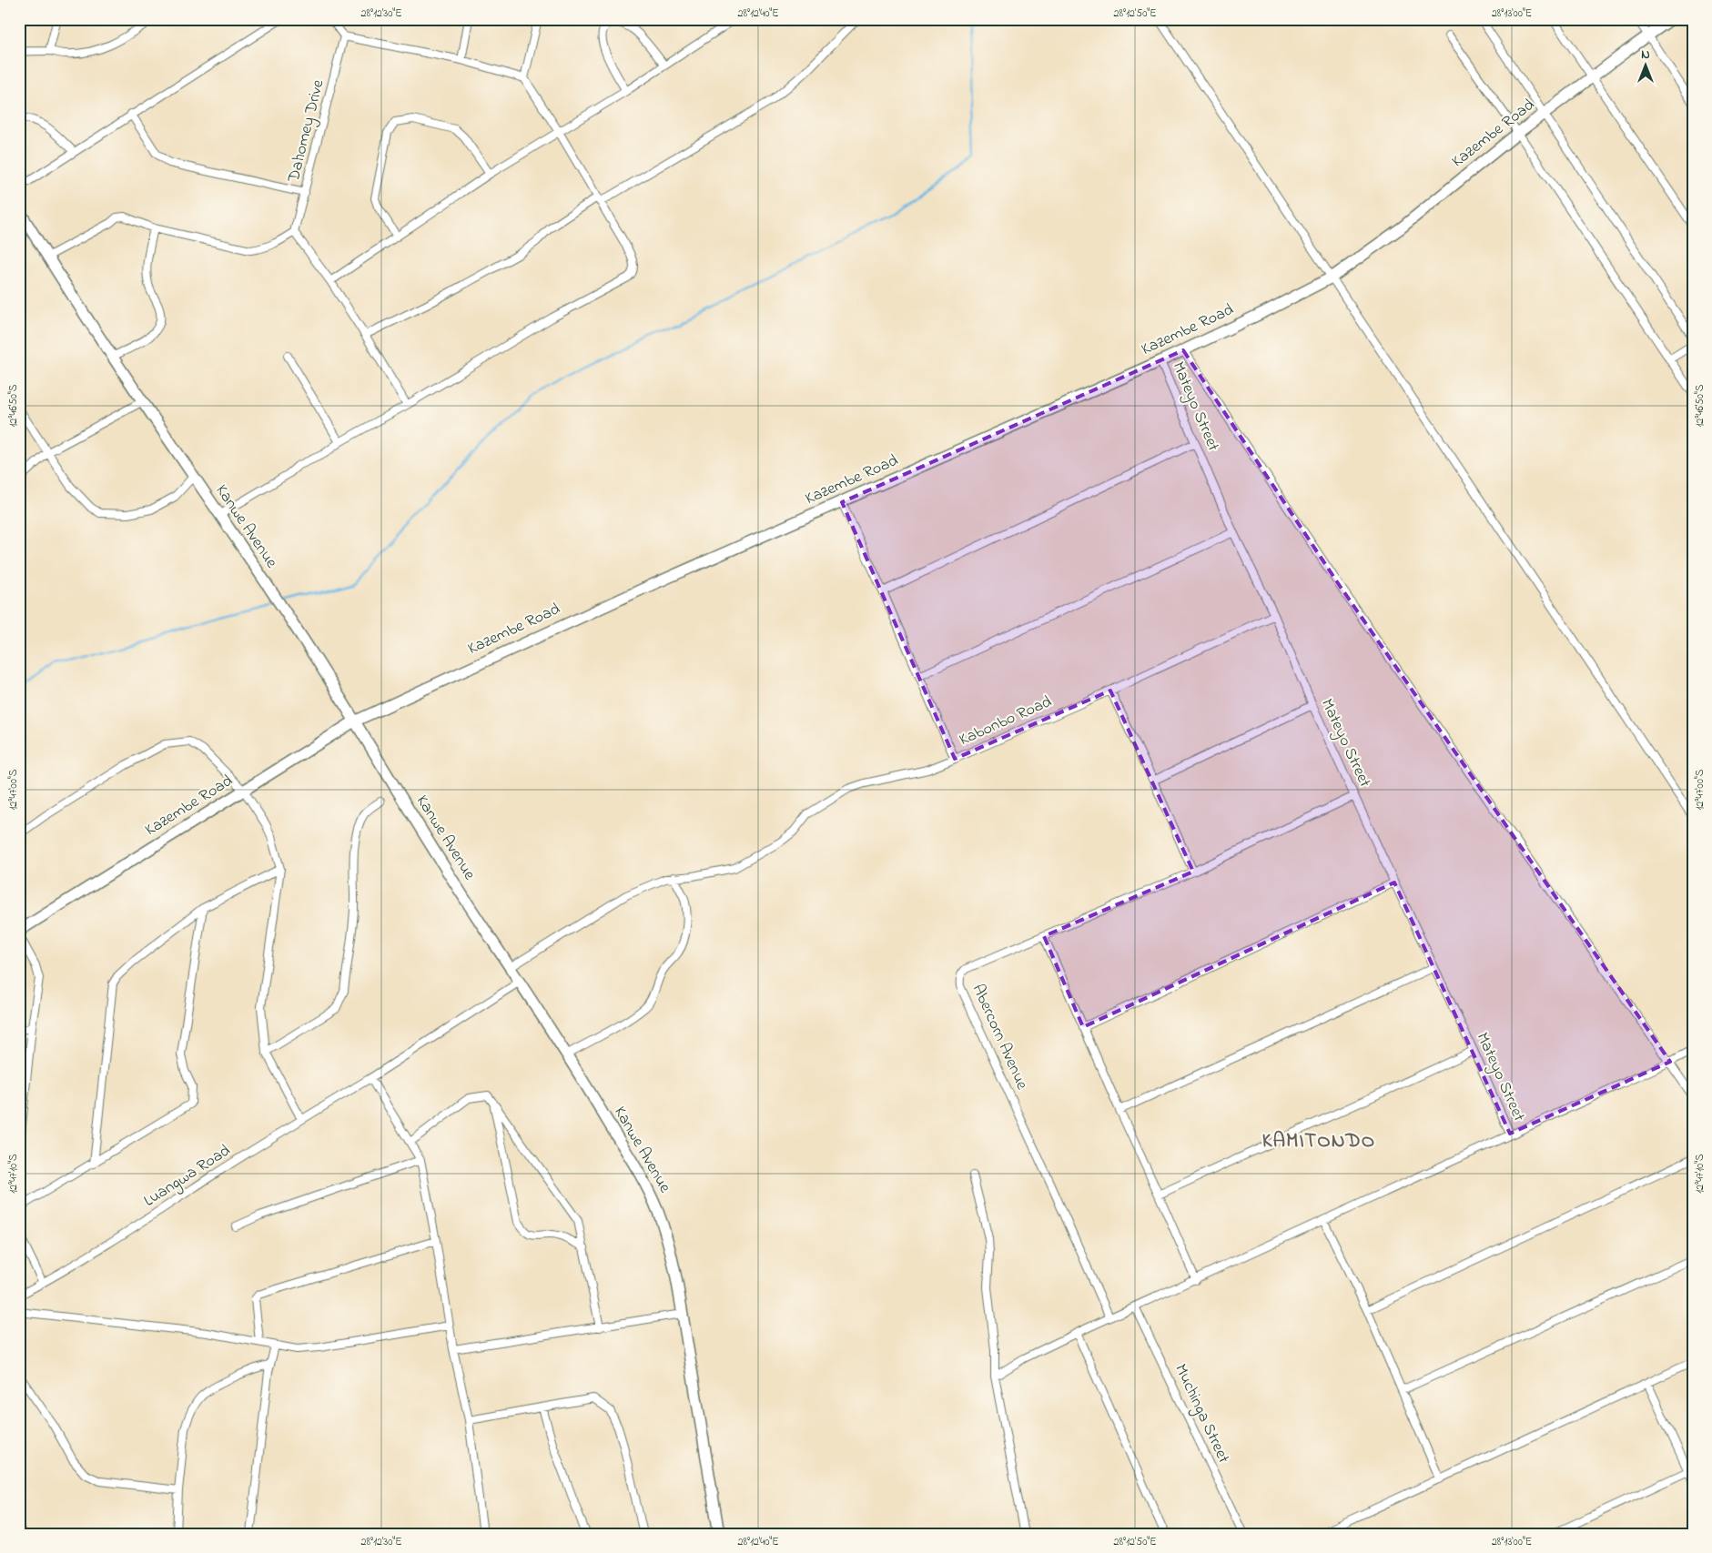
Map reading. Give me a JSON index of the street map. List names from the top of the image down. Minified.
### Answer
{"streets":{"main road":["Kazembe Road","Kanwe Avenue"],"street":["Dahomey Drive","Mateyo Street","Kabonbo Road","Abercorn Avenue","Luangwa Road","Muchinga Street"]},"crossings":[["Kazembe Road","Mateyo Street"],["Kazembe Road","Kanwe Avenue"],["Kazembe Road","Kabonbo Road"],["Mateyo Street","Kabonbo Road"],["Mateyo Street","Abercorn Avenue"],["Kanwe Avenue","Luangwa Road"]],"districts":["KAMITONDO"],"north":"top","coordinates":["28°12'30\"E","28°12'40\"E","28°12'50\"E","28°13'00\"E","12°46'50\"S","12°47'00\"S","12°47'10\"S"]}
